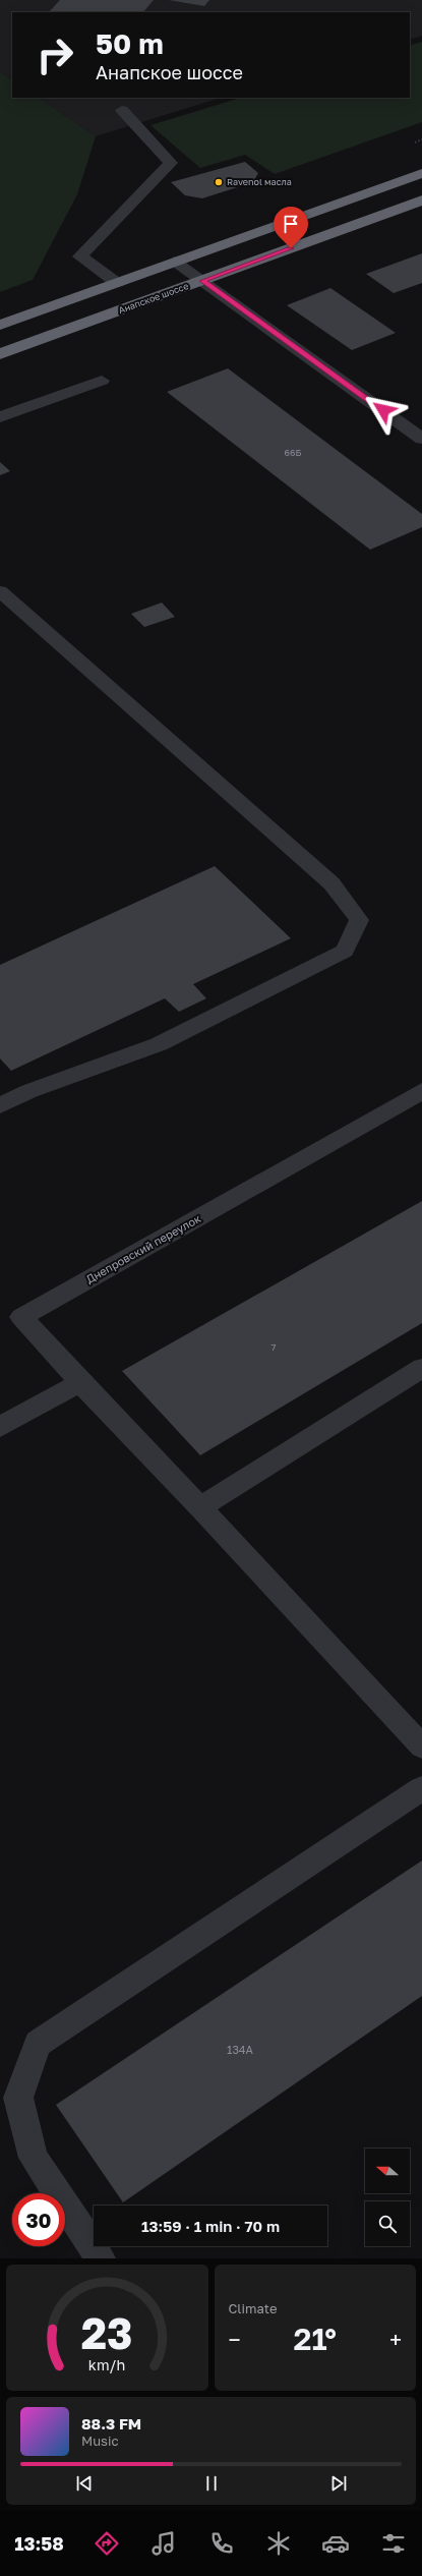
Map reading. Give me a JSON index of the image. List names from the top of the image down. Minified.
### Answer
{"streets":{"highway":["Анапское шоссе"],"street":["Днепровский переулок"]},"places":["Ravenol масла"],"house_numbers":["66Б","7","134А"],"north":"left","page":{"turn":["50 m","Анапское шоссе"],"limit":"30","trip":"13:59 · 1 min · 70 m","tile":"Climate","heat":["−","21°","+"],"song":["88.3 FM","Music"],"tabs":"13:58","gauge":["23","km/h"]}}
